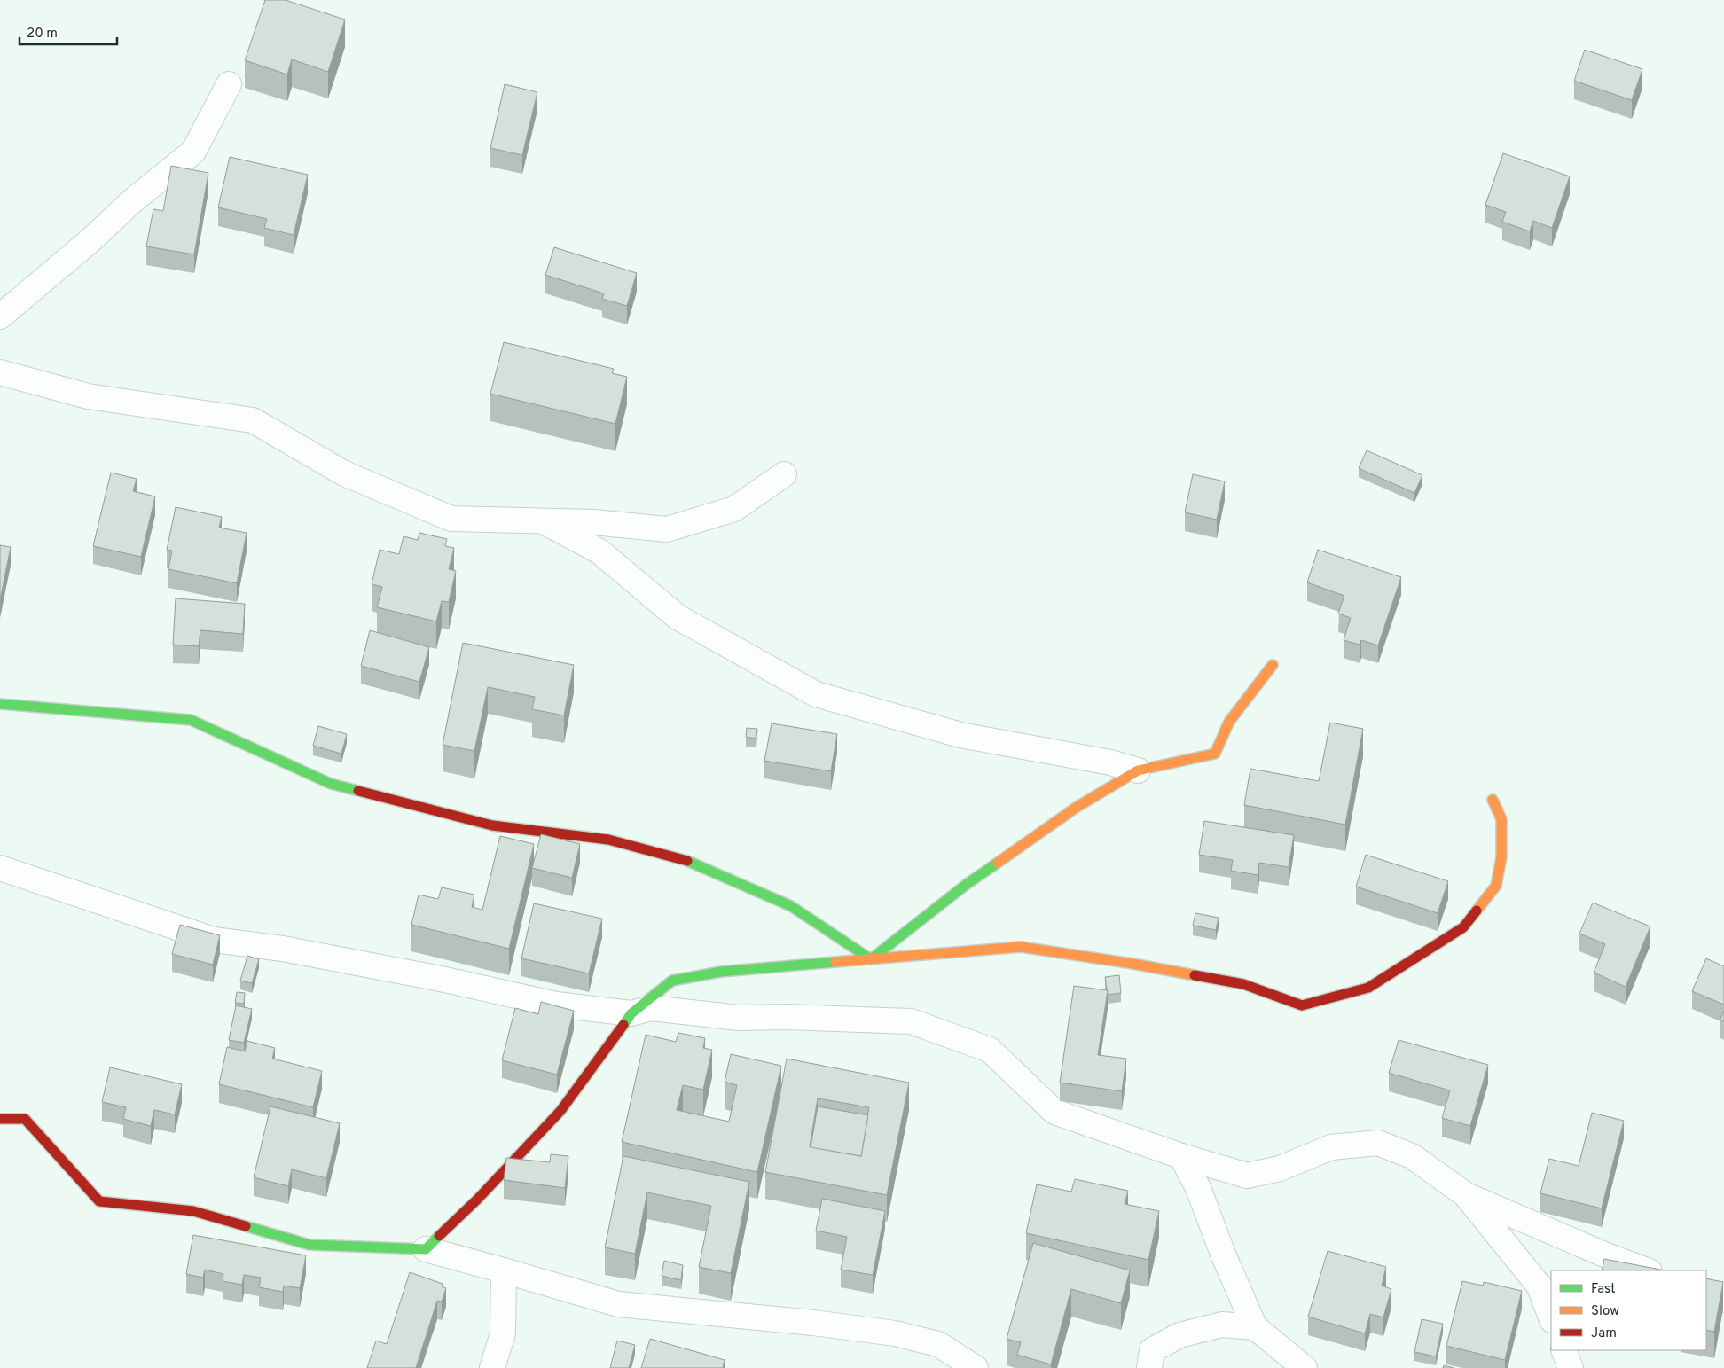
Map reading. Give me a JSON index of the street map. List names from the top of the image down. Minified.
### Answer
{"legend":["Fast","Slow","Jam"],"scale_bar":"20 m"}
